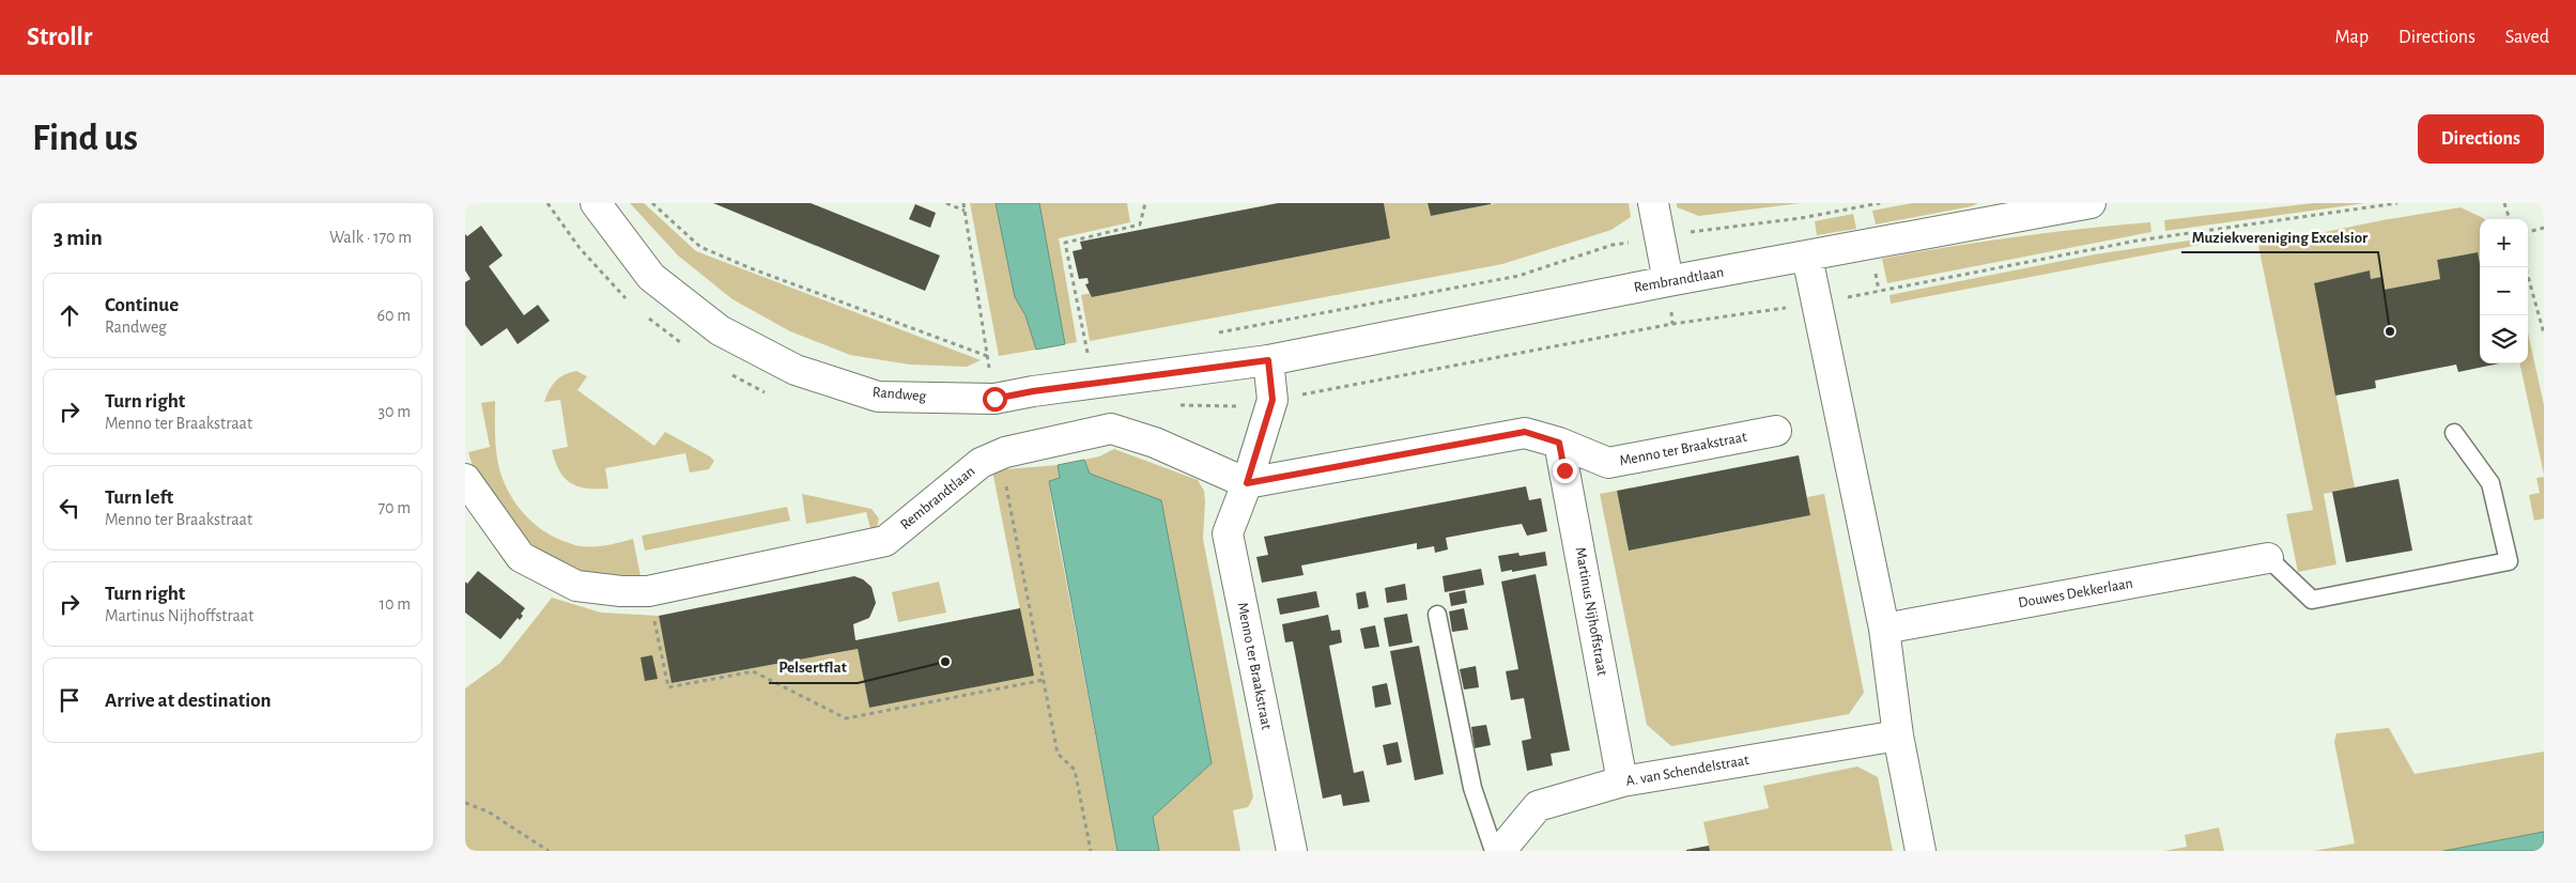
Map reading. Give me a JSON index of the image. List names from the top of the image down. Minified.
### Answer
{"streets":{"street":["Rembrandtlaan","Randweg","Menno ter Braakstraat","Douwes Dekkerlaan","Martinus Nijhoffstraat","A. van Schendelstraat"]},"crossings":[["Rembrandtlaan","Randweg"],["Rembrandtlaan","Menno ter Braakstraat"],["Randweg","Menno ter Braakstraat"],["Menno ter Braakstraat","Martinus Nijhoffstraat"],["Martinus Nijhoffstraat","A. van Schendelstraat"]],"places":["Muziekvereniging Excelsior","Pelsertflat"],"page":{"header":"Strollr","nav":["Map","Directions","Saved"],"buttons":"Directions","title":"Find us","heading":["3 min","Walk · 170 m"],"map_buttons":["+","−"],"list":[["Continue","Randweg","60 m"],["Turn right","Menno ter Braakstraat","30 m"],["Turn left","Menno ter Braakstraat","70 m"],["Turn right","Martinus Nijhoffstraat","10 m"],"Arrive at destination"]}}
